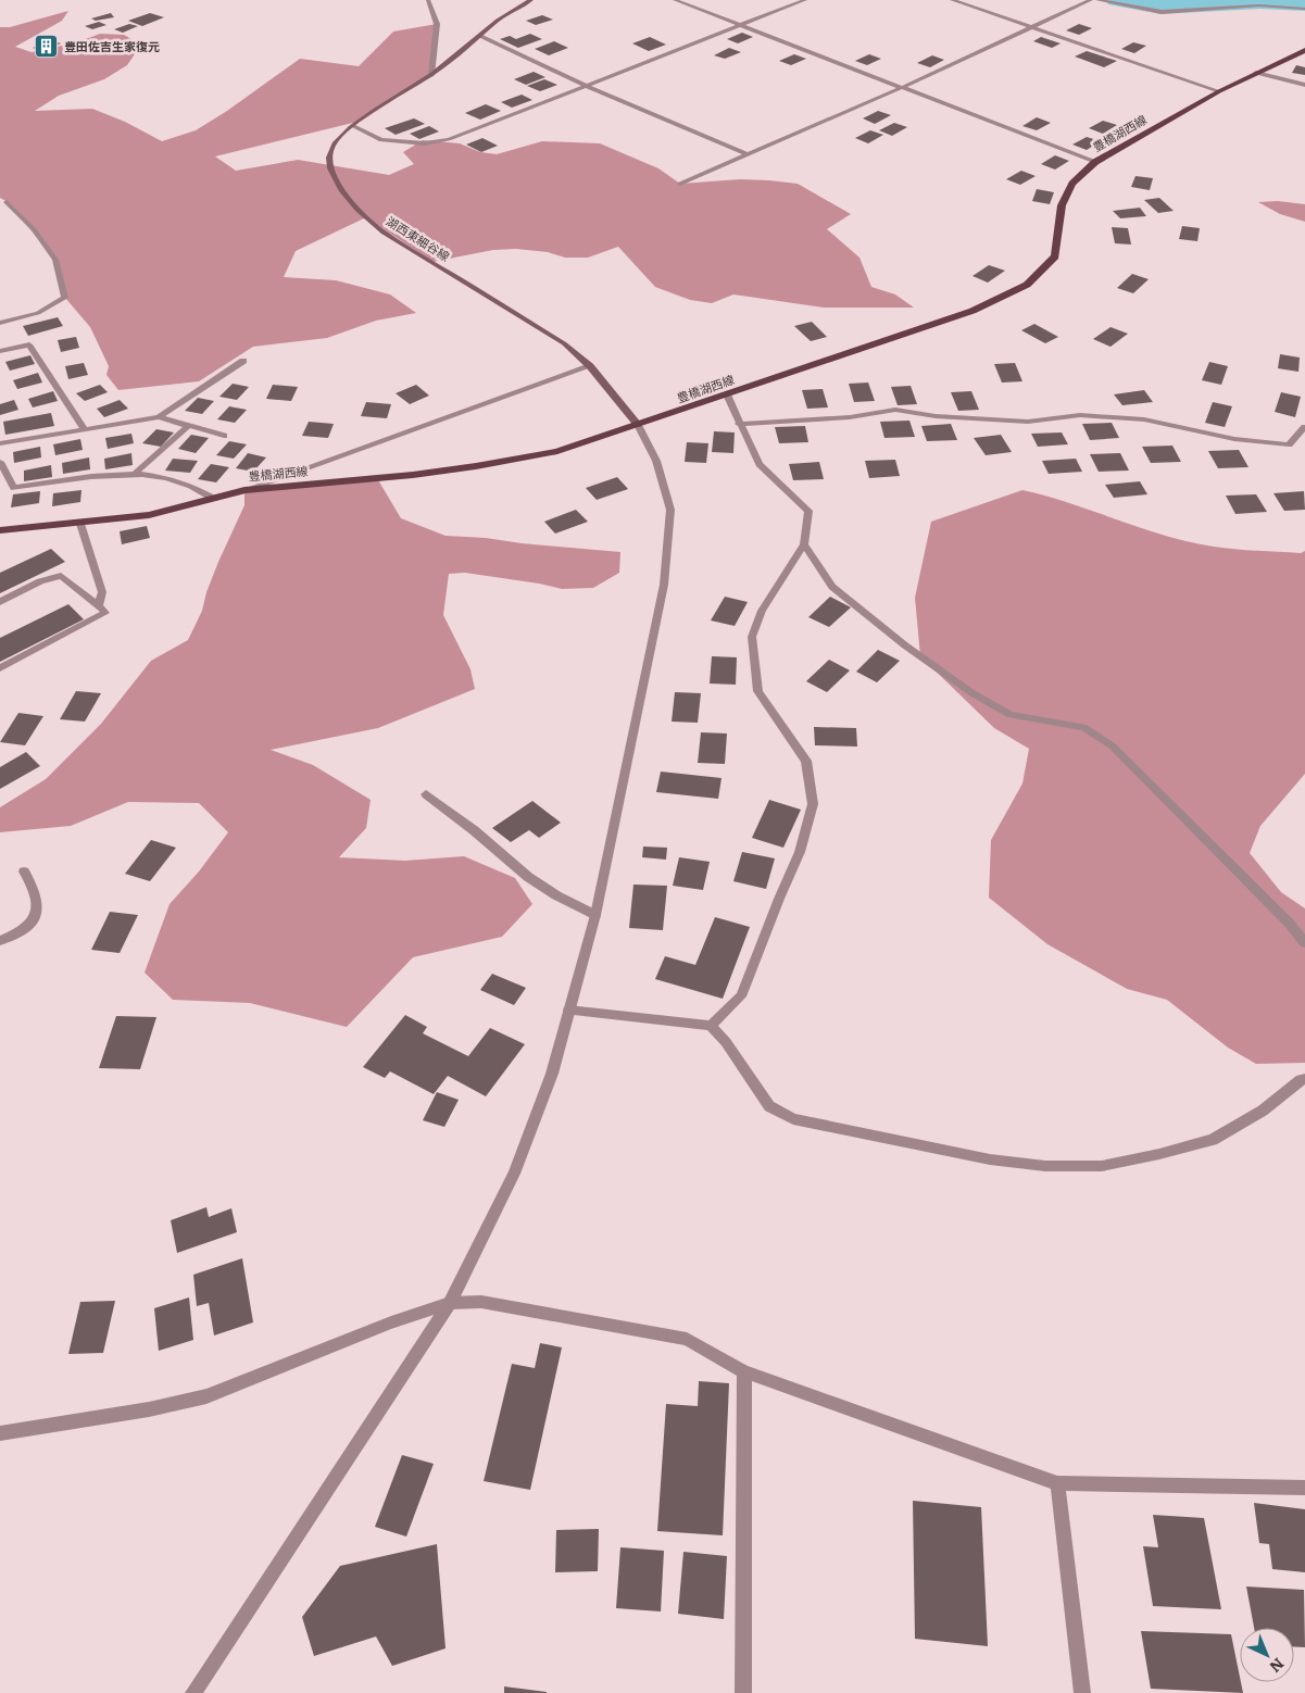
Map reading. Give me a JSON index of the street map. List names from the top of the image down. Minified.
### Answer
{"streets":{"main road":["豊橋湖西線","湖西東細谷線"]},"crossings":[["豊橋湖西線","湖西東細谷線"]],"places":{"building":["豊田佐吉生家復元"]},"north":"bottom right"}
